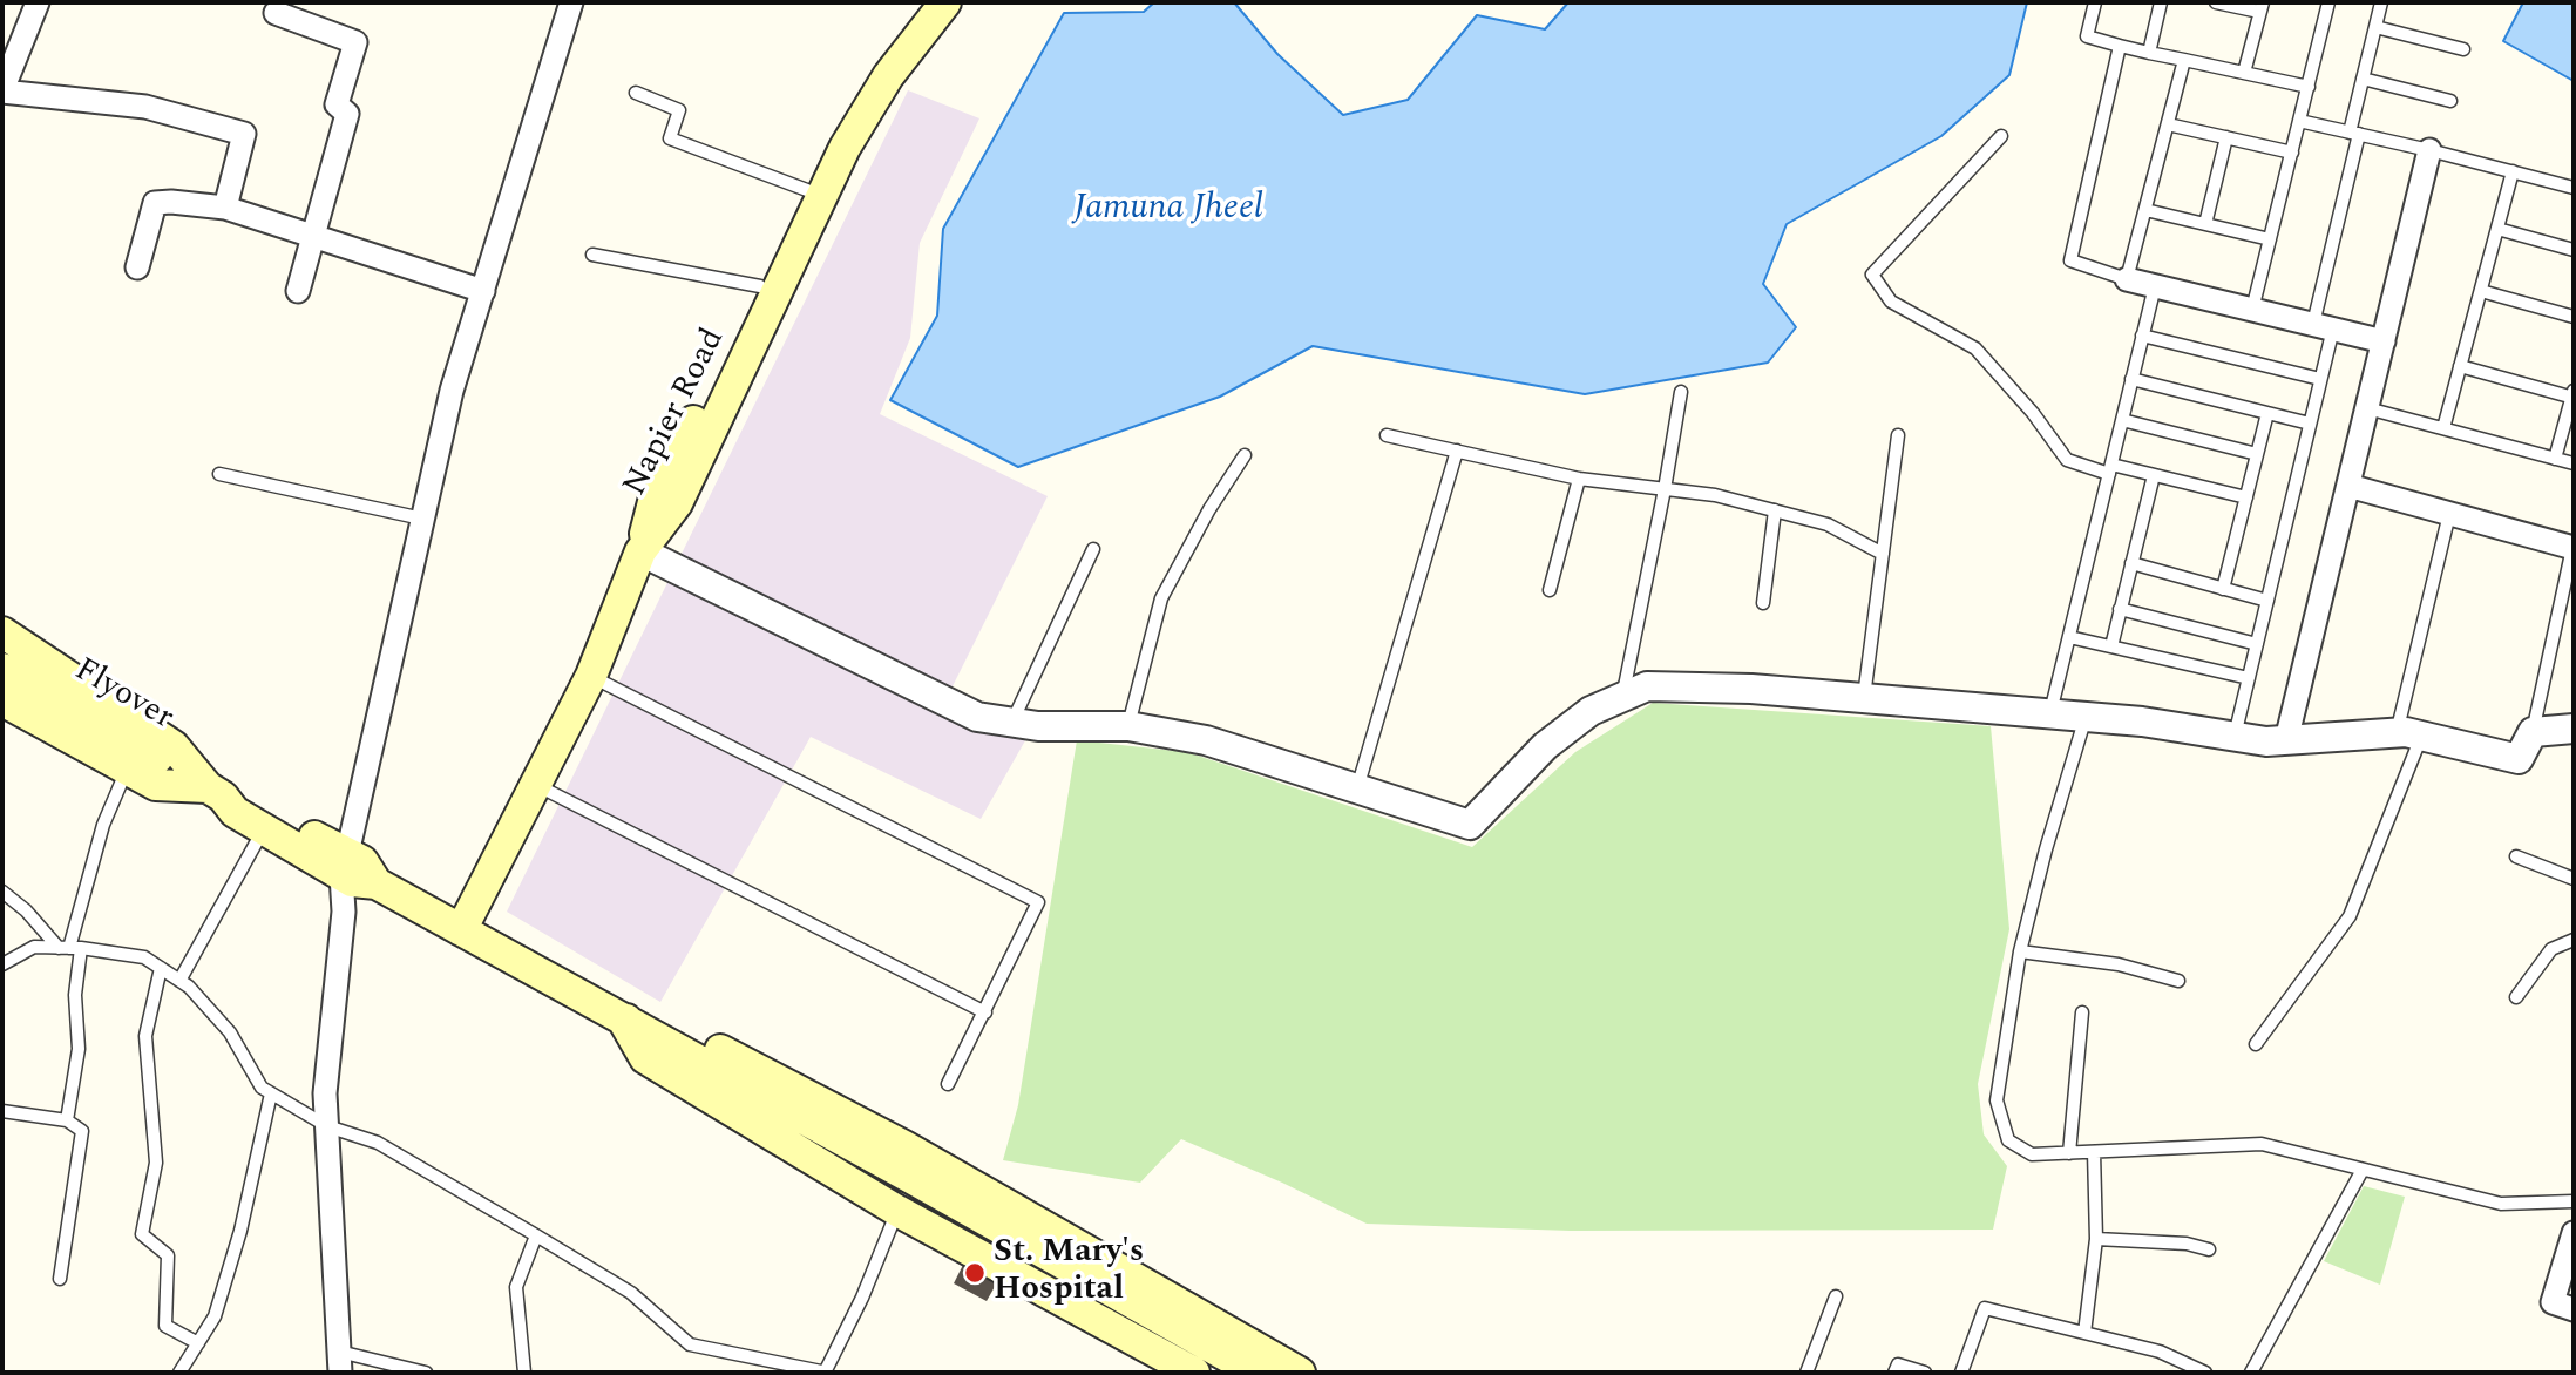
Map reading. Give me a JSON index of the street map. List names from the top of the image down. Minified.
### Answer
{"streets":{"main road":["Napier Road","Flyover"]},"water":["Jamuna Jheel"],"places":["St. Mary's Hospital"]}
